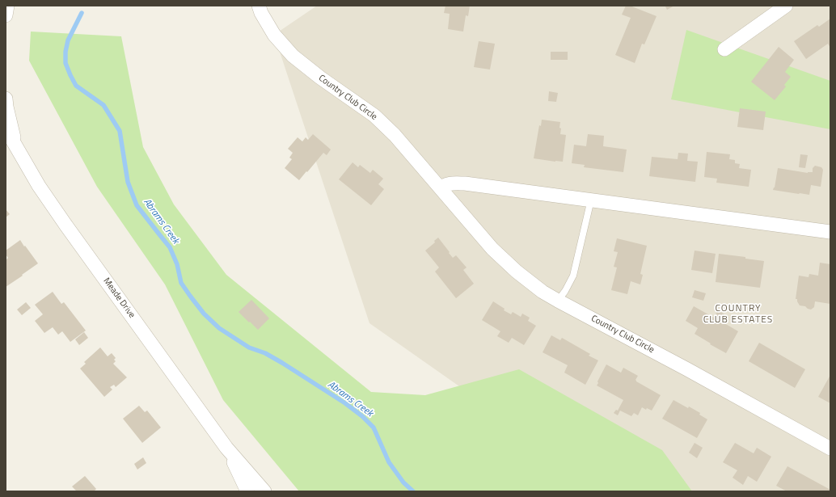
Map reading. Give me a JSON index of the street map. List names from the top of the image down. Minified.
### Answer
{"streets":{"street":["Country Club Circle","Meade Drive"]},"districts":["COUNTRY CLUB ESTATES"],"water":["Abrams Creek"]}
